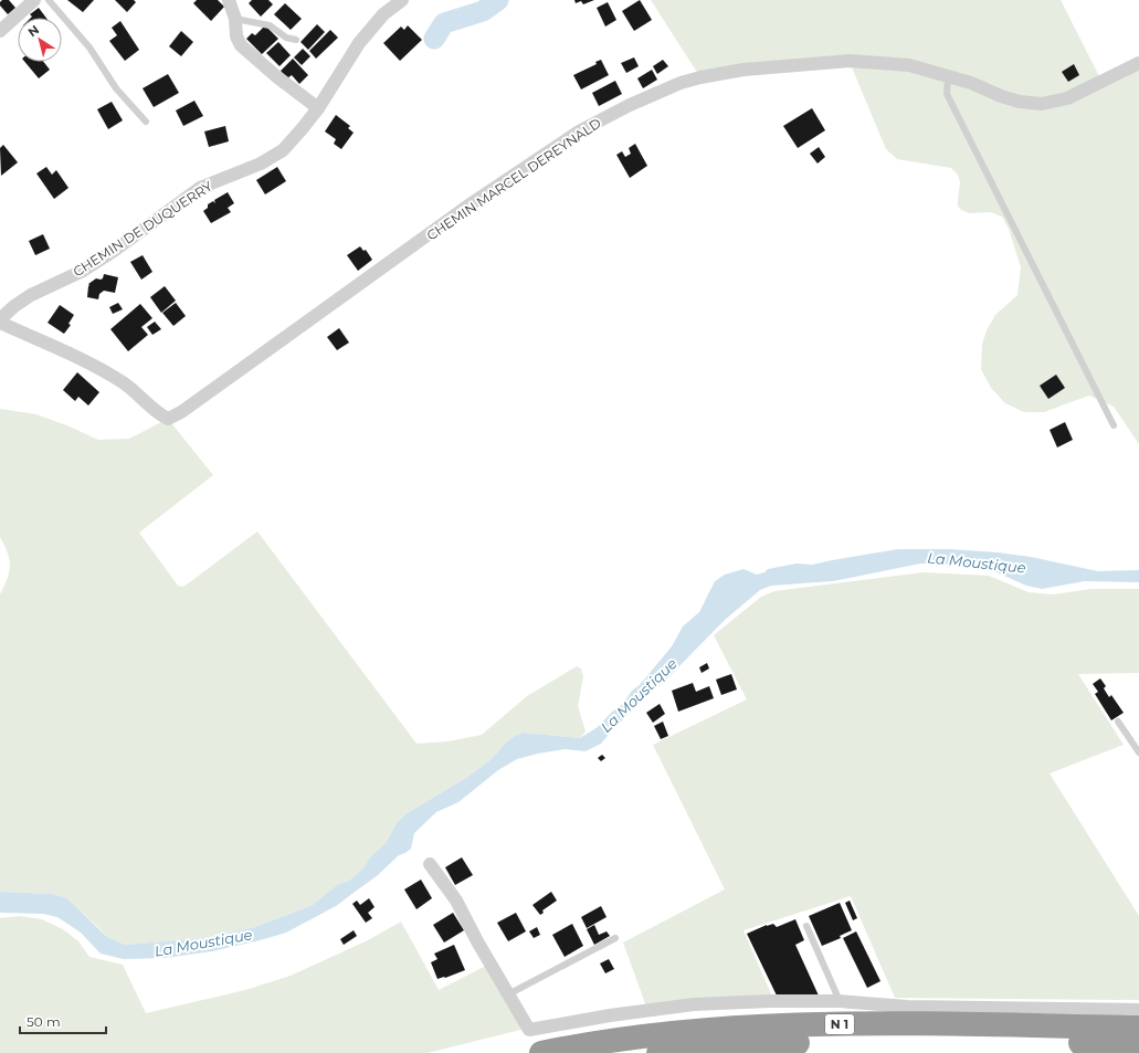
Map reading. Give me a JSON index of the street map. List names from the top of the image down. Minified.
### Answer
{"streets":{"highway":["N 1"],"street":["CHEMIN MARCEL DEREYNALD","CHEMIN DE DUQUERRY"]},"water":["La Moustique"],"scale_bar":"50 m","north":"top left"}
